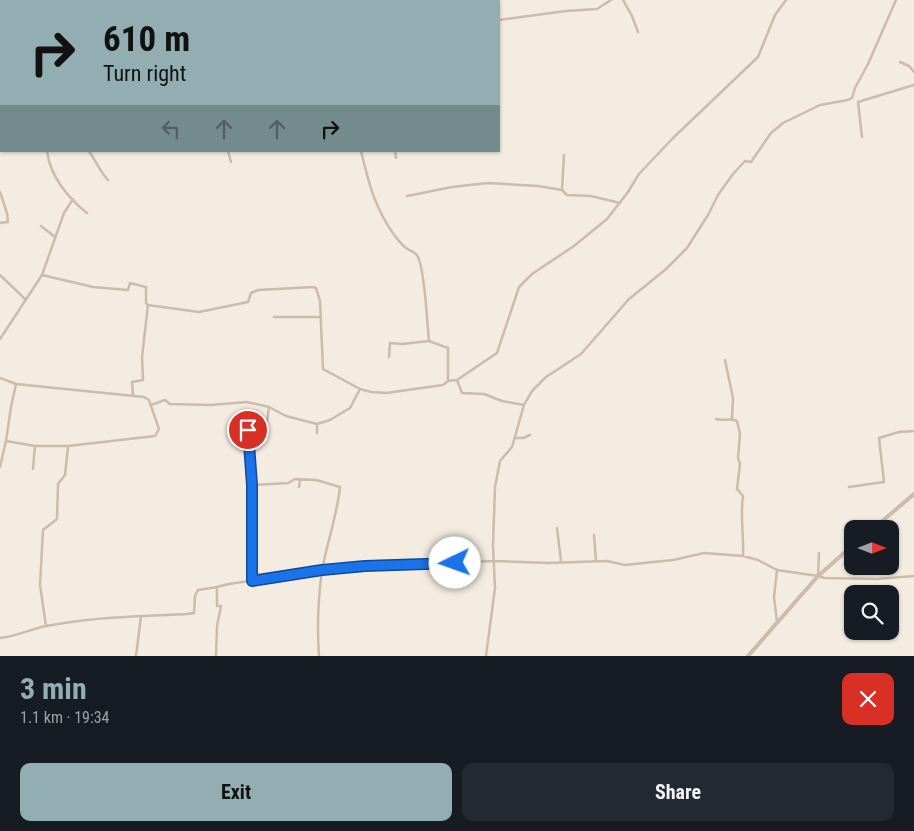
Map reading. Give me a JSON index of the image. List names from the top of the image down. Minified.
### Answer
{"north":"right","page":{"turn":["610 m","Turn right"],"heading":["3 min","1.1 km · 19:34"],"buttons":["Exit","Share"]}}
